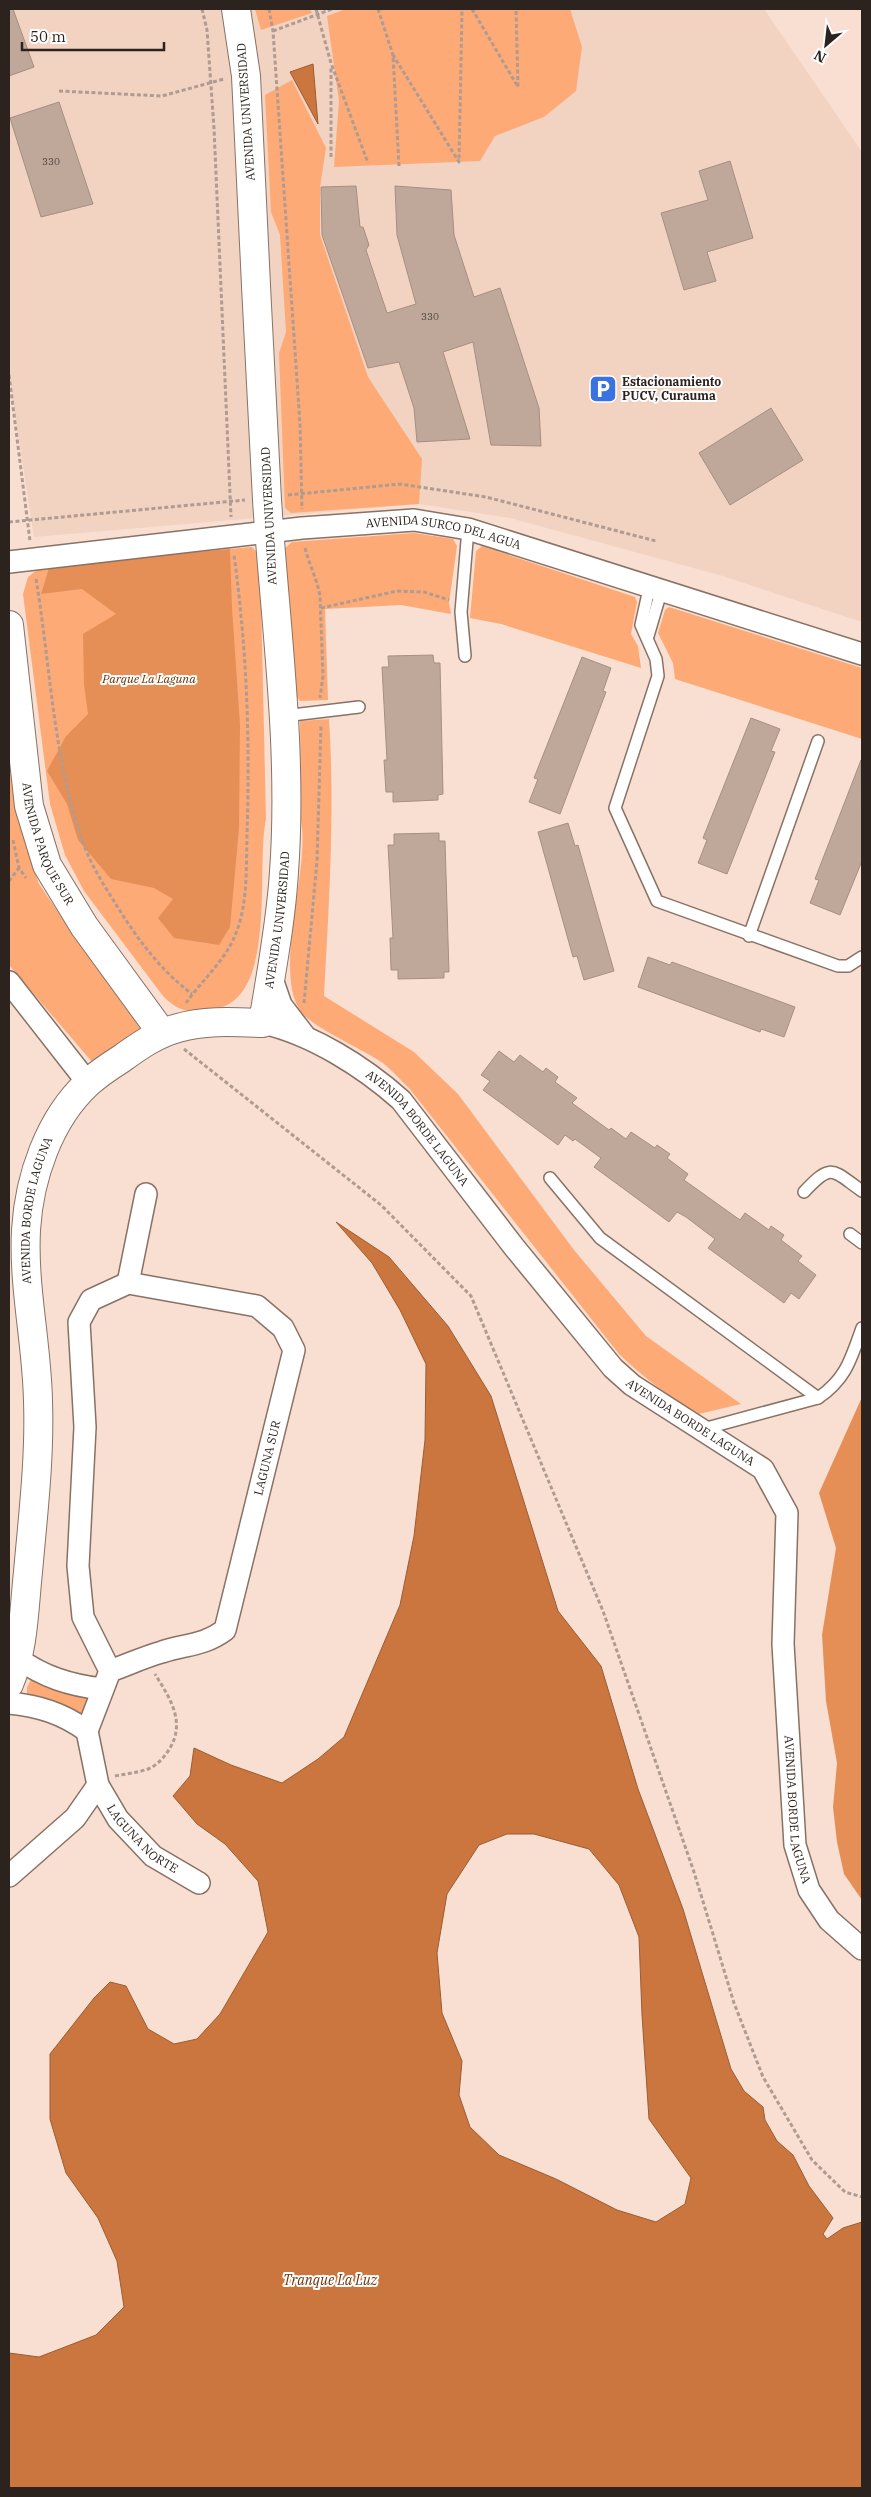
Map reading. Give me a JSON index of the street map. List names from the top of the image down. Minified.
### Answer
{"streets":{"street":["AVENIDA UNIVERSIDAD","AVENIDA SURCO DEL AGUA","AVENIDA PARQUE SUR","AVENIDA BORDE LAGUNA","LAGUNA SUR","LAGUNA NORTE"]},"crossings":[["AVENIDA UNIVERSIDAD","AVENIDA SURCO DEL AGUA"],["AVENIDA UNIVERSIDAD","AVENIDA BORDE LAGUNA"],["AVENIDA PARQUE SUR","AVENIDA BORDE LAGUNA"]],"water":["Tranque La Luz"],"parks":["Parque La Laguna"],"places":{"parking":["Estacionamiento PUCV, Curauma"]},"house_numbers":["330","330"],"scale_bar":"50 m","north":"bottom left"}
